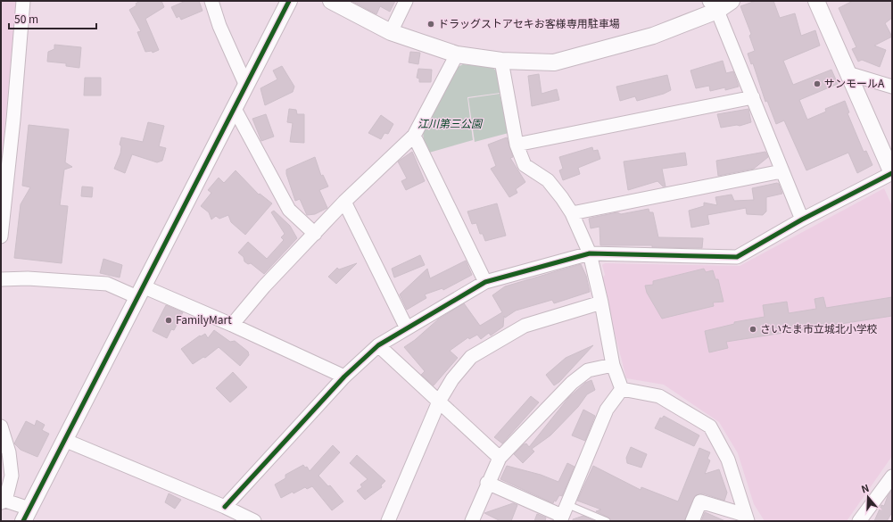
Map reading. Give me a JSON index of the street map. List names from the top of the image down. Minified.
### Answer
{"parks":["江川第三公園"],"places":["ドラッグストアセキお客様専用駐車場","サンモールA","FamilyMart","さいたま市立城北小学校"],"scale_bar":"50 m","north":"top"}
